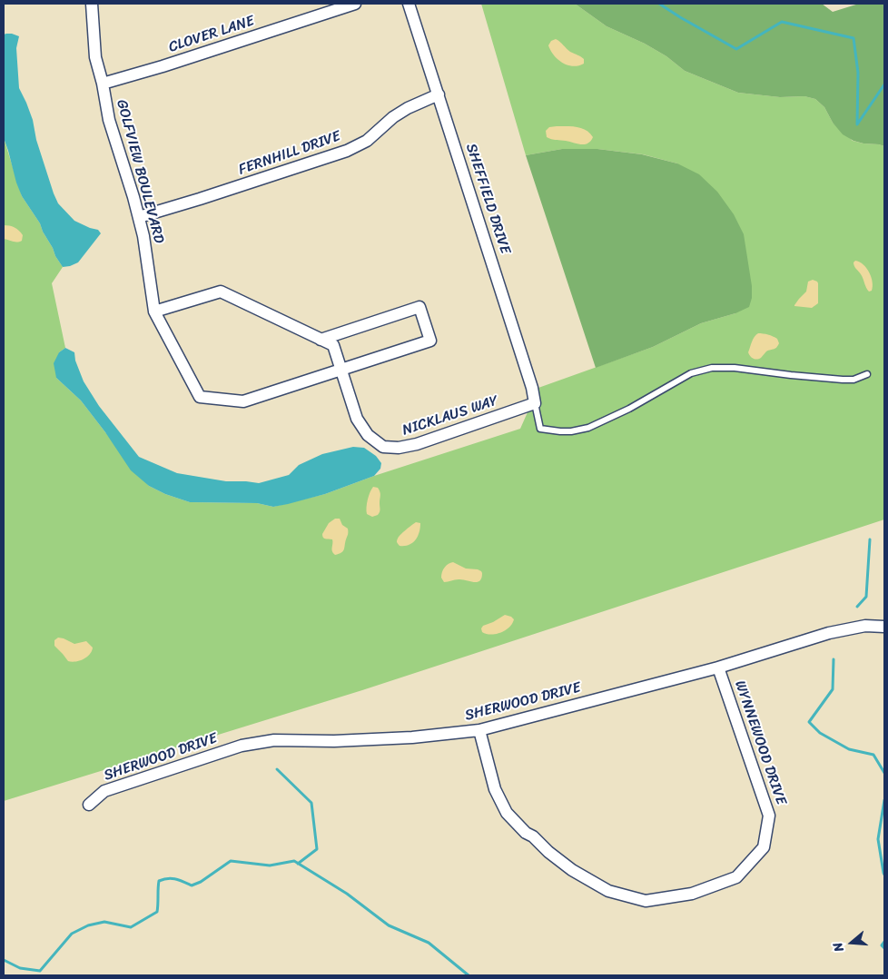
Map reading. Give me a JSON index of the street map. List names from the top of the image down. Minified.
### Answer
{"streets":{"street":["CLOVER LANE","FERNHILL DRIVE","GOLFVIEW BOULEVARD","SHEFFIELD DRIVE","NICKLAUS WAY","SHERWOOD DRIVE","WYNNEWOOD DRIVE"]},"crossings":[["CLOVER LANE","GOLFVIEW BOULEVARD"],["FERNHILL DRIVE","GOLFVIEW BOULEVARD"],["FERNHILL DRIVE","SHEFFIELD DRIVE"],["GOLFVIEW BOULEVARD","NICKLAUS WAY"],["SHEFFIELD DRIVE","NICKLAUS WAY"],["SHERWOOD DRIVE","WYNNEWOOD DRIVE"]],"north":"left"}
